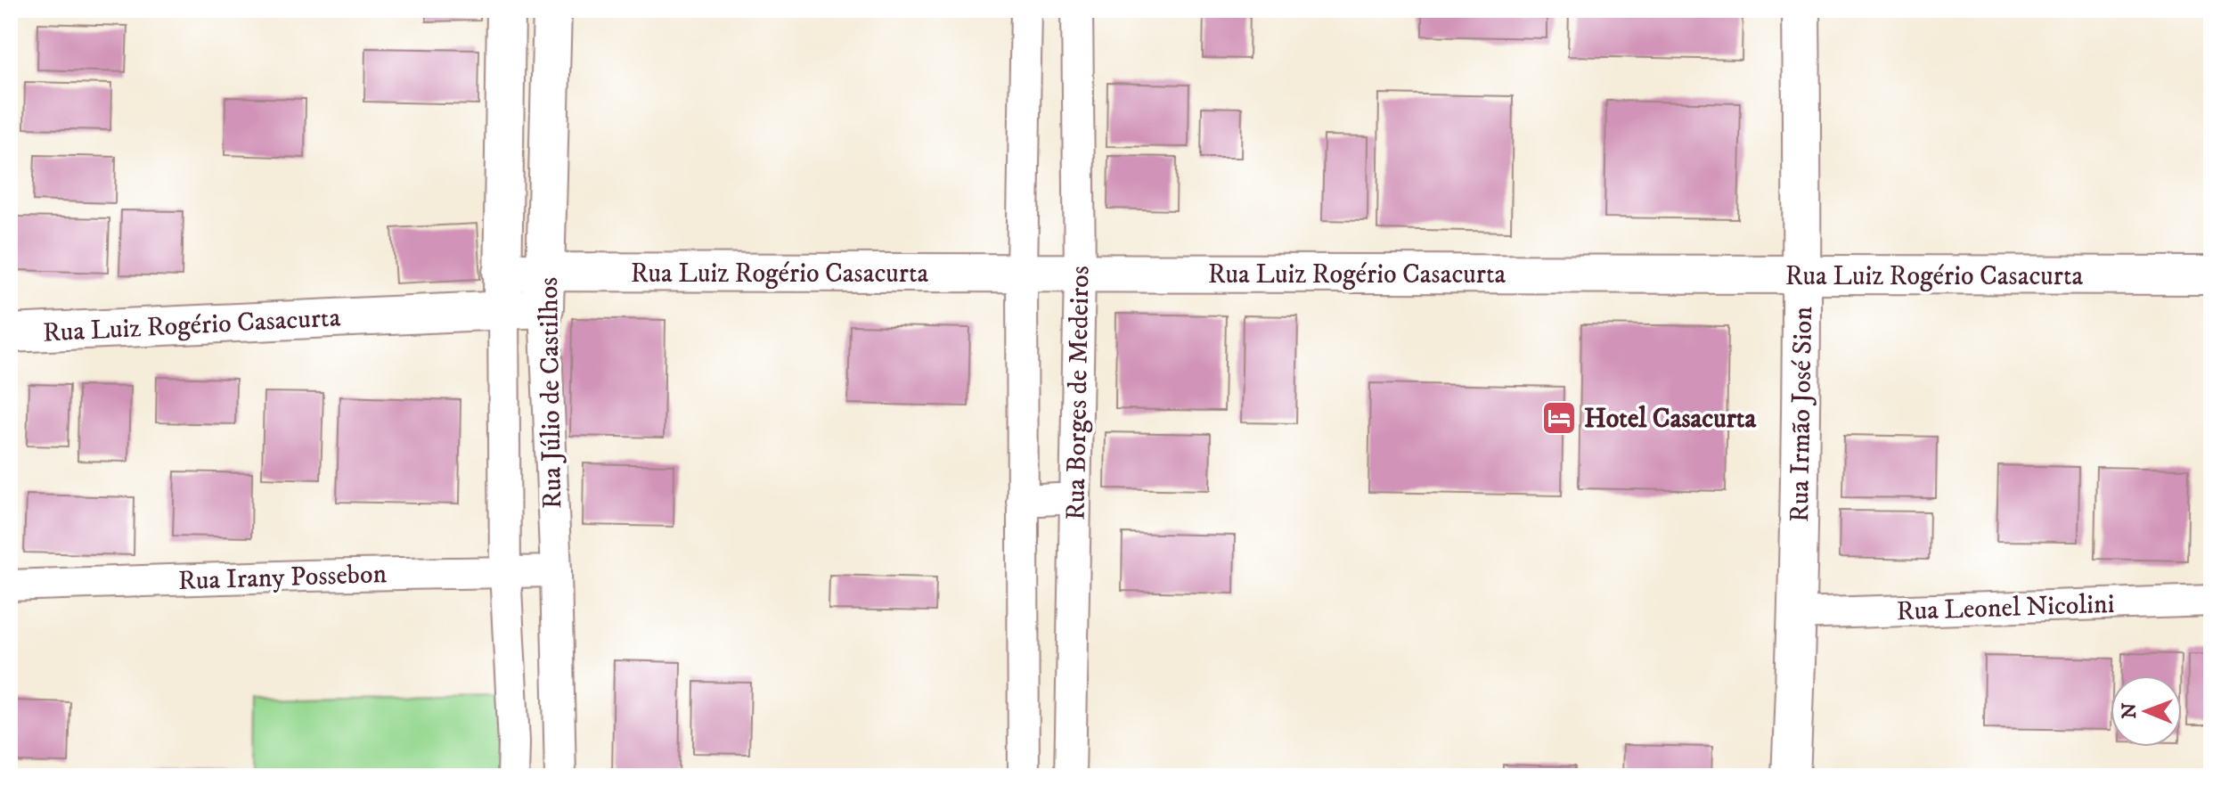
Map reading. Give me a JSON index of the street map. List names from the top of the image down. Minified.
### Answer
{"streets":{"street":["Rua Luiz Rogério Casacurta","Rua Júlio de Castilhos","Rua Borges de Medeiros","Rua Irmão José Sion","Rua Irany Possebon","Rua Leonel Nicolini"]},"crossings":[["Rua Luiz Rogério Casacurta","Rua Júlio de Castilhos"],["Rua Luiz Rogério Casacurta","Rua Borges de Medeiros"],["Rua Luiz Rogério Casacurta","Rua Irmão José Sion"],["Rua Júlio de Castilhos","Rua Irany Possebon"],["Rua Irmão José Sion","Rua Leonel Nicolini"]],"places":{"hotel":["Hotel Casacurta"]},"north":"left"}
